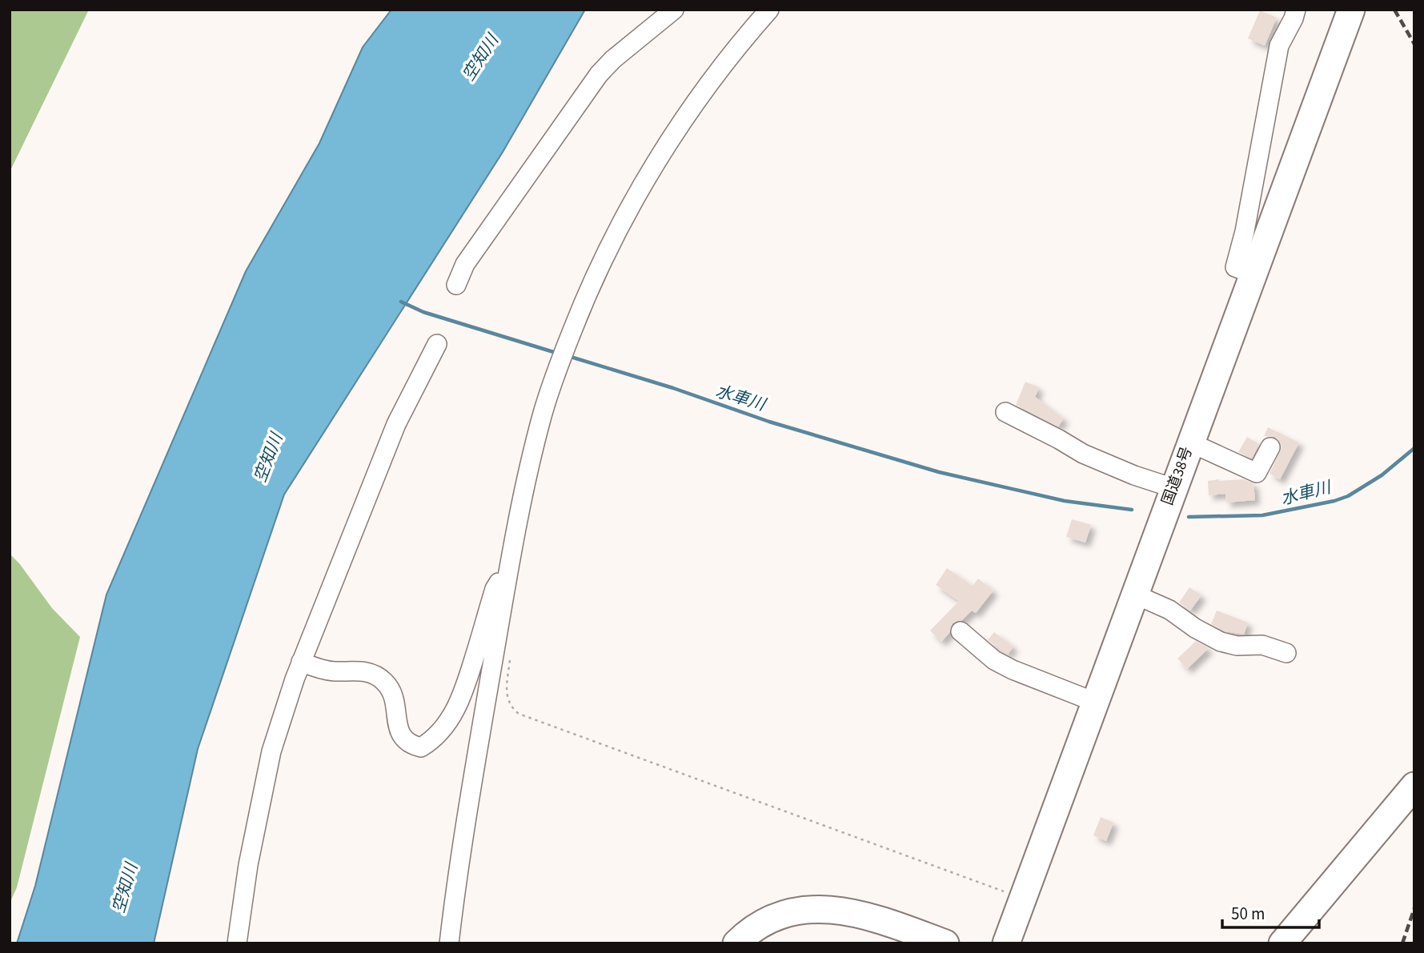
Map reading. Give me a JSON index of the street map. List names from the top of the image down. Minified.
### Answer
{"streets":{"highway":["国道38号"]},"water":["空知川","水車川"],"scale_bar":"50 m"}
